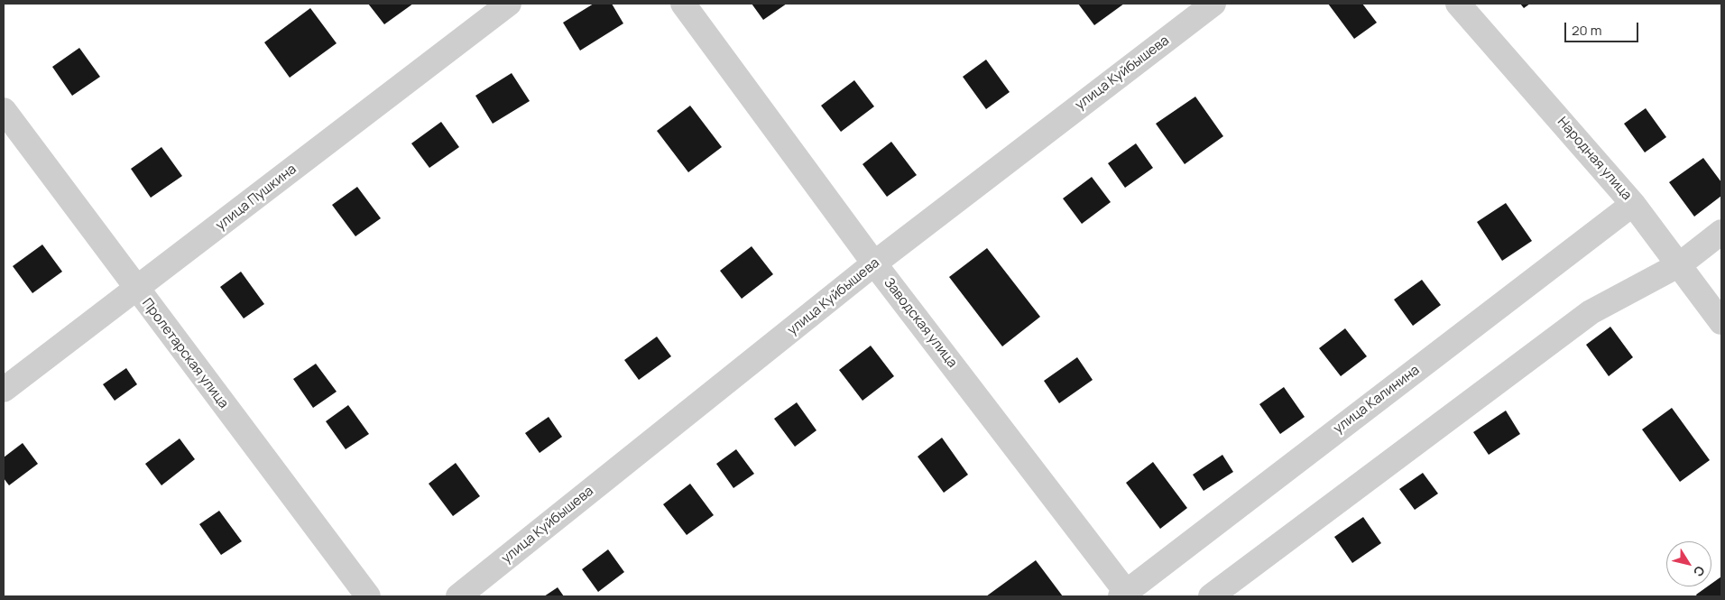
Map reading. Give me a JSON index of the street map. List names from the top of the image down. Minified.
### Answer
{"streets":{"street":["улица Куйбышева","Народная улица","улица Пушкина","Заводская улица","Пролетарская улица","улица Калинина"]},"crossings":[["улица Куйбышева","Заводская улица"],["Народная улица","улица Калинина"],["улица Пушкина","Пролетарская улица"],["Заводская улица","улица Калинина"]],"scale_bar":"20 m","north":"bottom right"}
